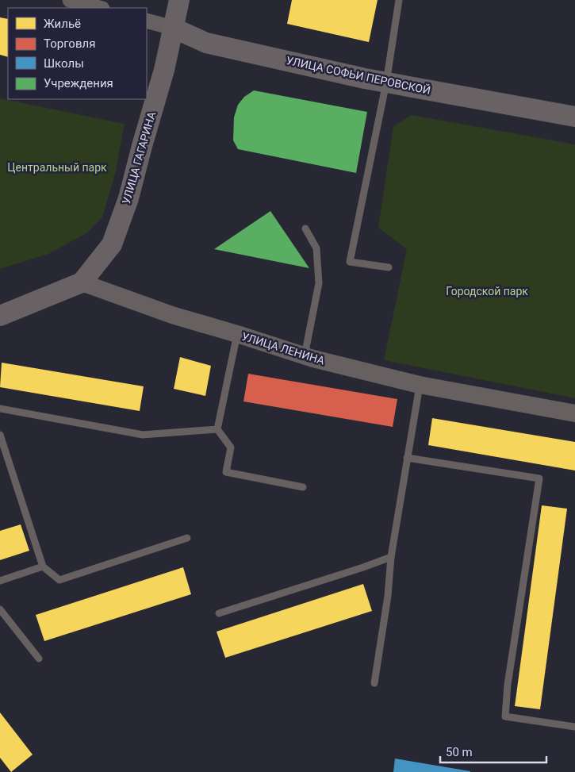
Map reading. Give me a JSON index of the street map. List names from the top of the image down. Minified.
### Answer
{"streets":{"main road":["УЛИЦА СОФЬИ ПЕРОВСКОЙ","УЛИЦА ГАГАРИНА"],"street":["УЛИЦА ЛЕНИНА"]},"crossings":[["УЛИЦА СОФЬИ ПЕРОВСКОЙ","УЛИЦА ГАГАРИНА"],["УЛИЦА ГАГАРИНА","УЛИЦА ЛЕНИНА"]],"parks":["Центральный парк","Городской парк"],"legend":["Жильё","Торговля","Школы","Учреждения"],"scale_bar":"50 m"}
